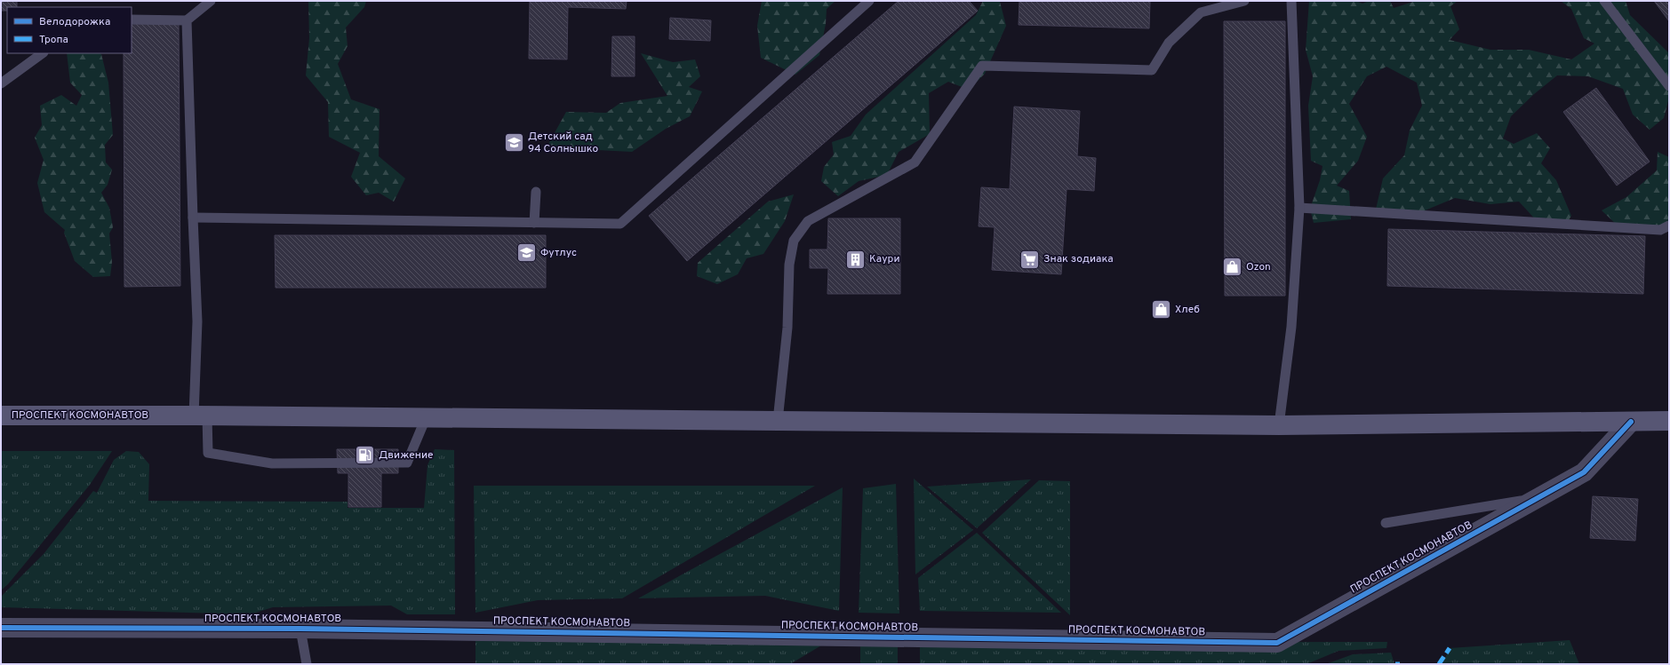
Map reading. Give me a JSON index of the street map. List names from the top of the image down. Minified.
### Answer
{"streets":{"main road":["ПРОСПЕКТ КОСМОНАВТОВ"]},"places":{"school or university":["Детский сад 94 Солнышко","Футлус"],"building":["Каури"],"supermarket":["Знак зодиака"],"shop":["Ozon","Хлеб"],"fuel station":["Движение"]},"legend":["Велодорожка","Тропа"]}
